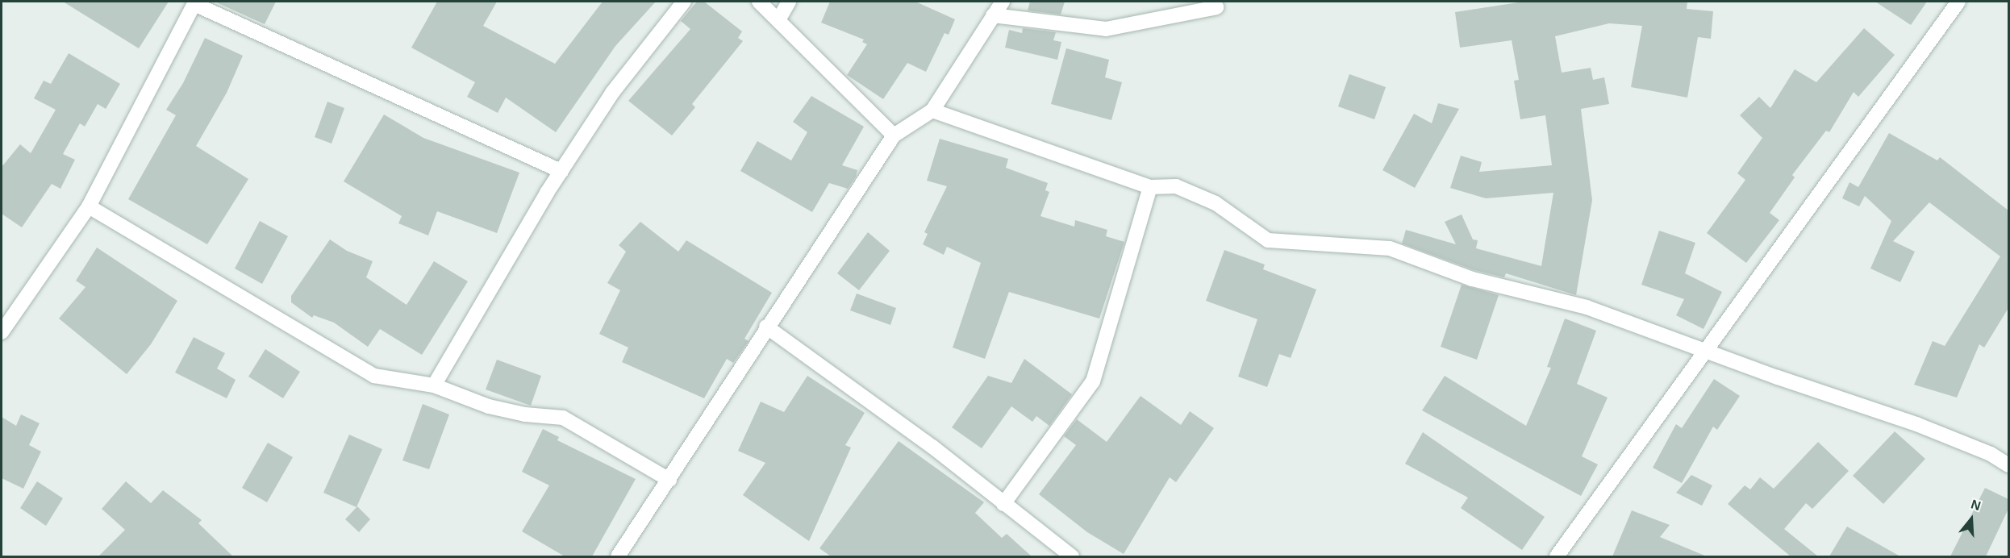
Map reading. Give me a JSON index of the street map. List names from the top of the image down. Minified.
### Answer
{"north":"top"}
